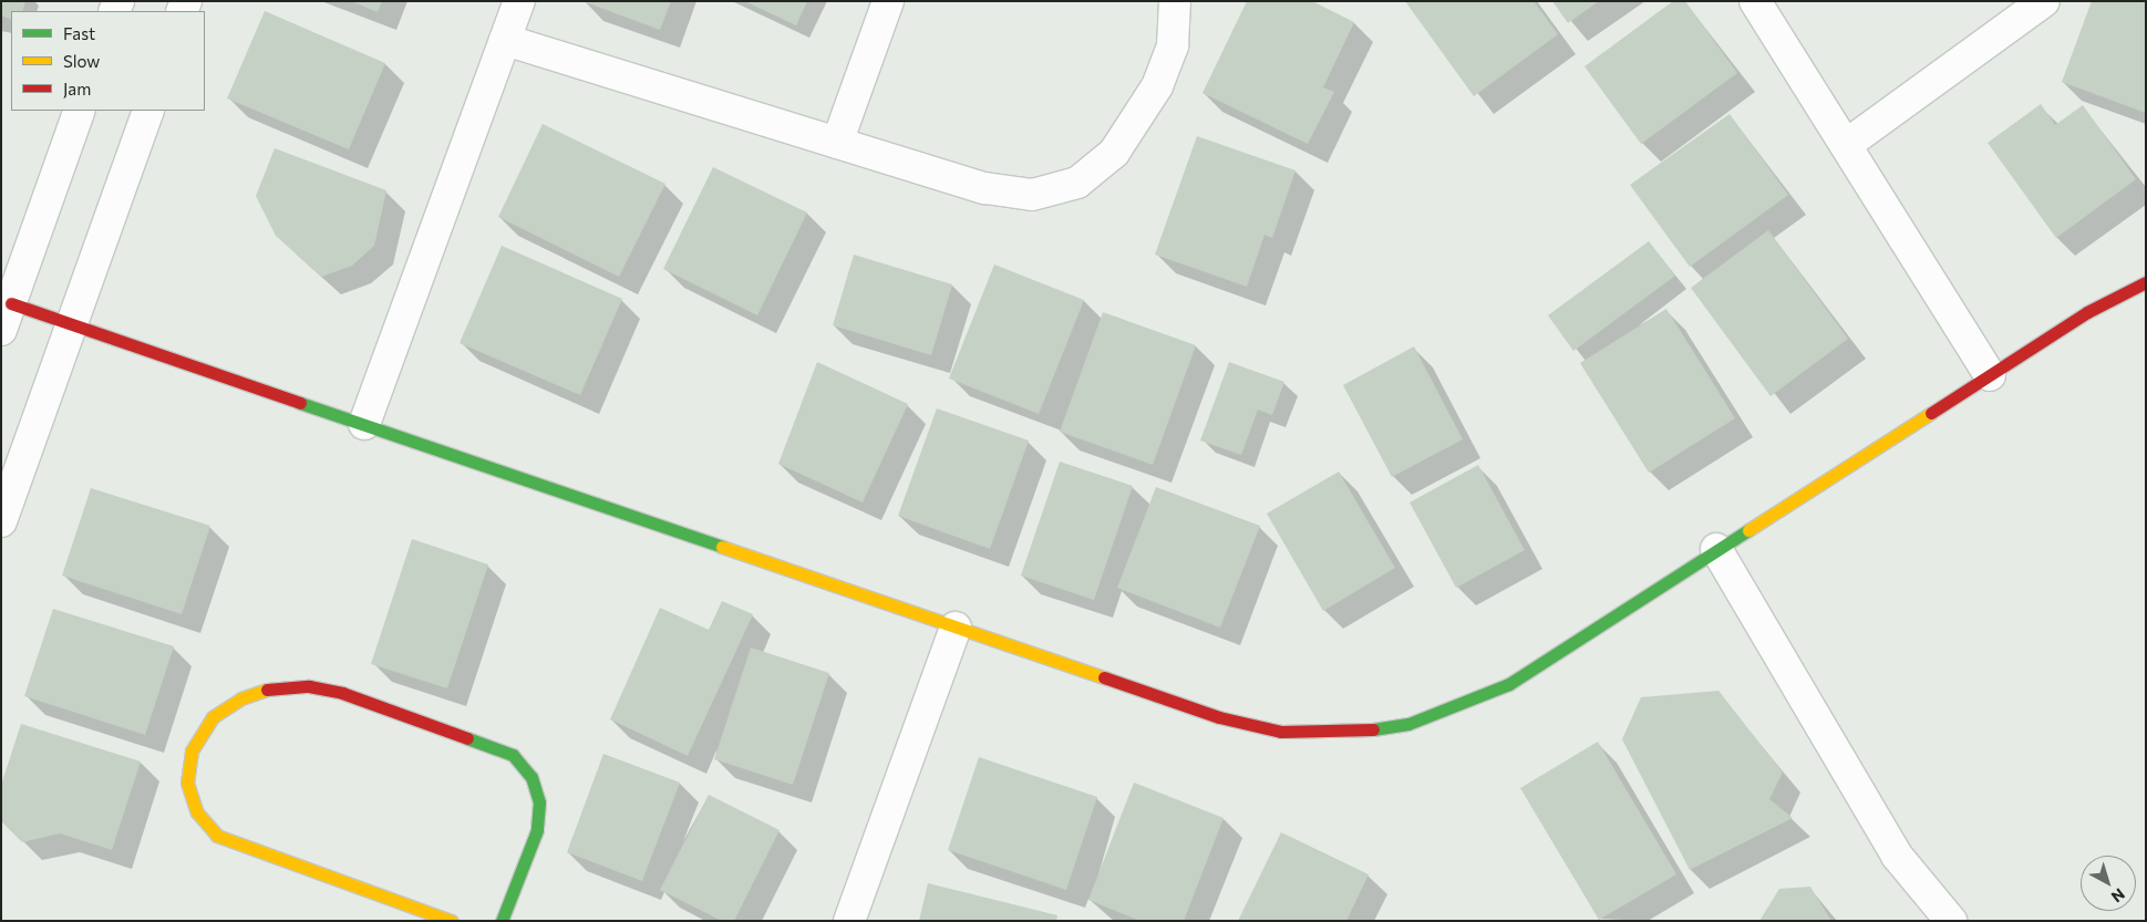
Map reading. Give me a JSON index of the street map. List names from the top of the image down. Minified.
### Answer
{"legend":["Fast","Slow","Jam"],"north":"bottom right"}
